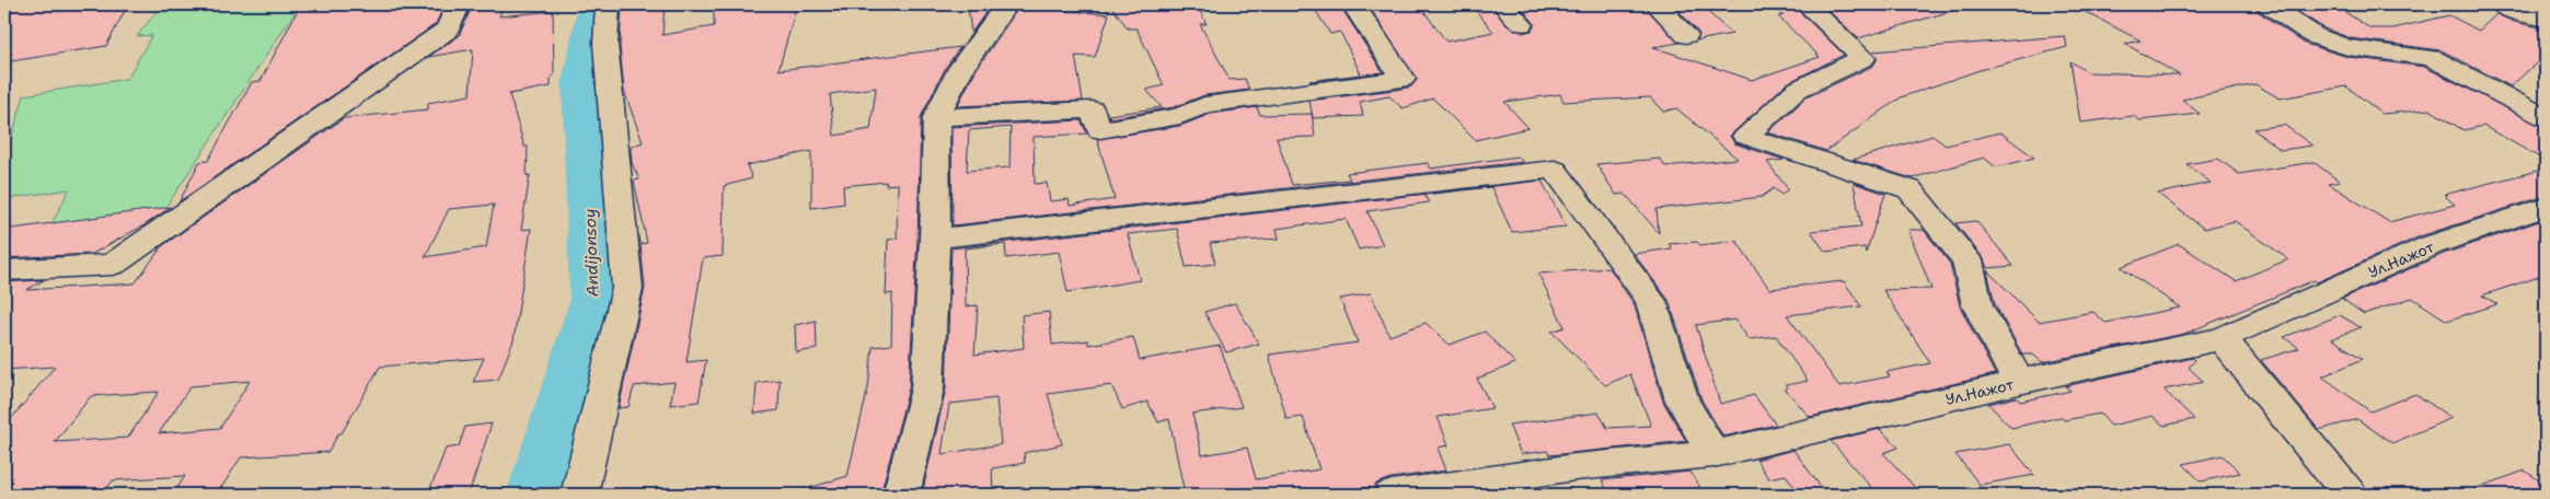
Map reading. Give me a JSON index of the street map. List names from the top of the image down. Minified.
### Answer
{"streets":{"street":["Ул.Нажот"]},"water":["Andijonsoy"]}
